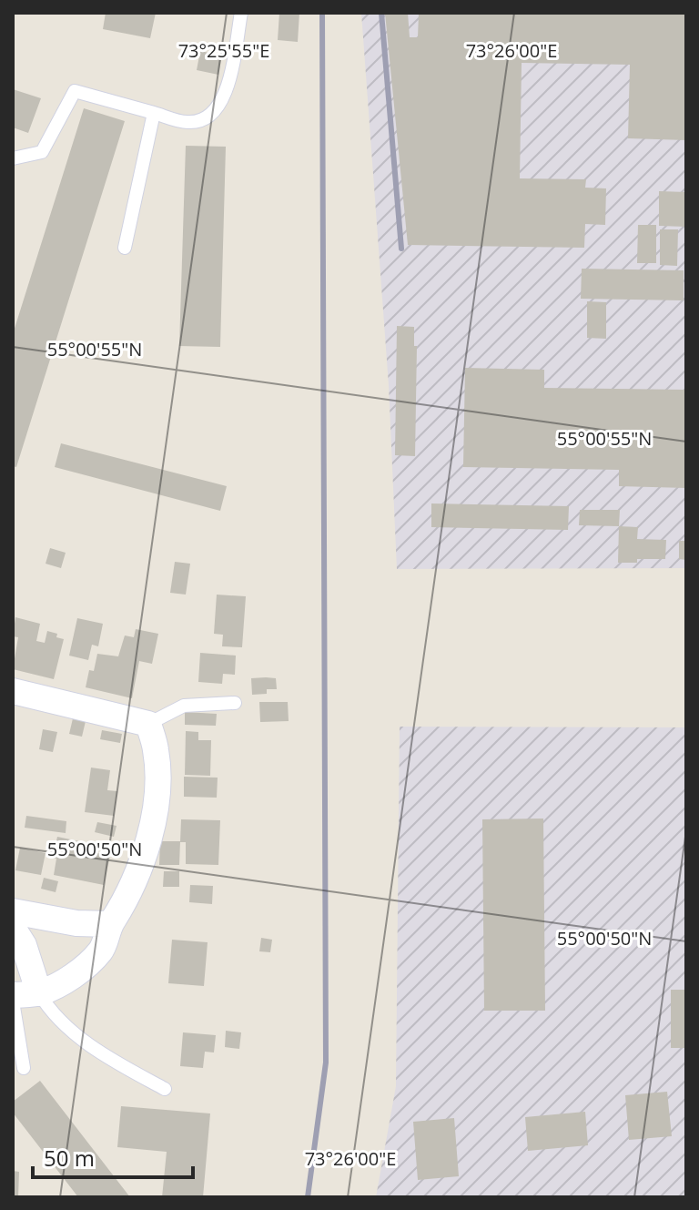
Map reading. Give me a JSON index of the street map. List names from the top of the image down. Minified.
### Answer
{"scale_bar":"50 m","coordinates":["73°25'55\"E","73°26'00\"E","55°00'55\"N","55°00'50\"N"]}
